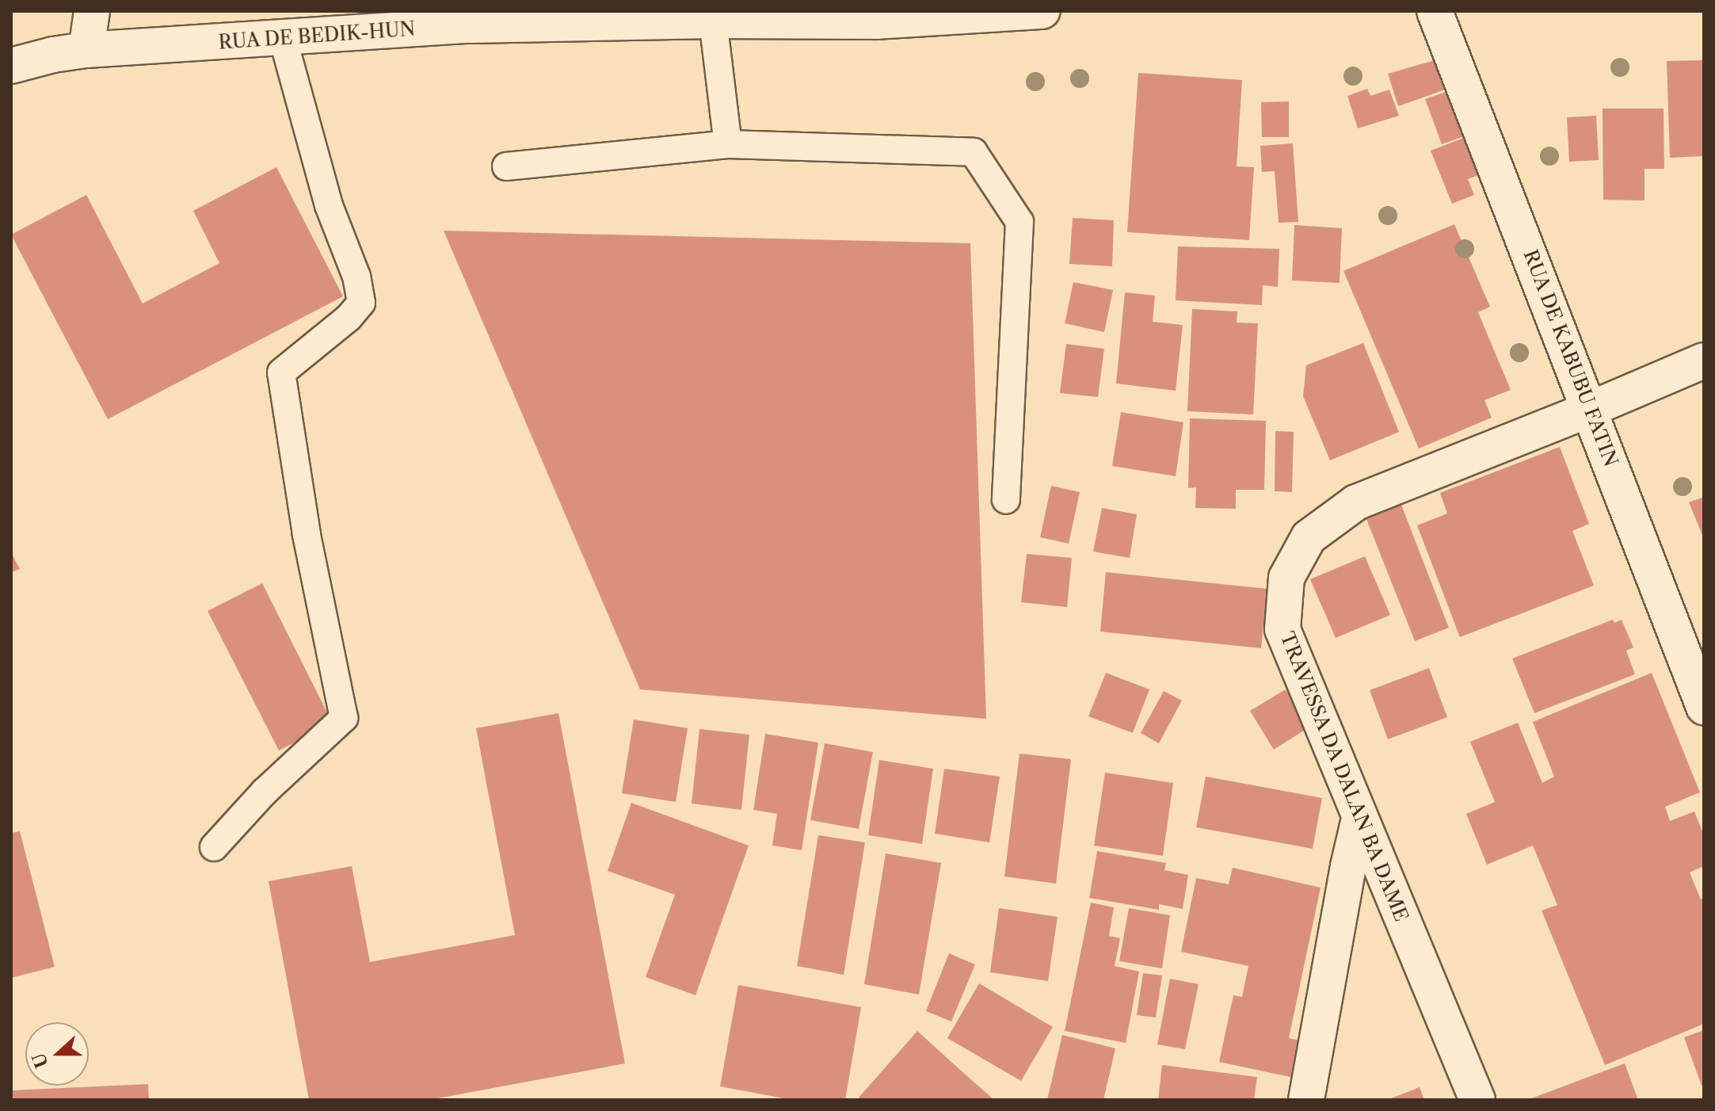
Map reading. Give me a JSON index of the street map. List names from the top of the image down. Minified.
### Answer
{"streets":{"street":["RUA DE BEDIK-HUN","RUA DE KABUBU FATIN","TRAVESSA DA DALAN BA DAME"]},"crossings":[["RUA DE KABUBU FATIN","TRAVESSA DA DALAN BA DAME"]],"north":"left"}
